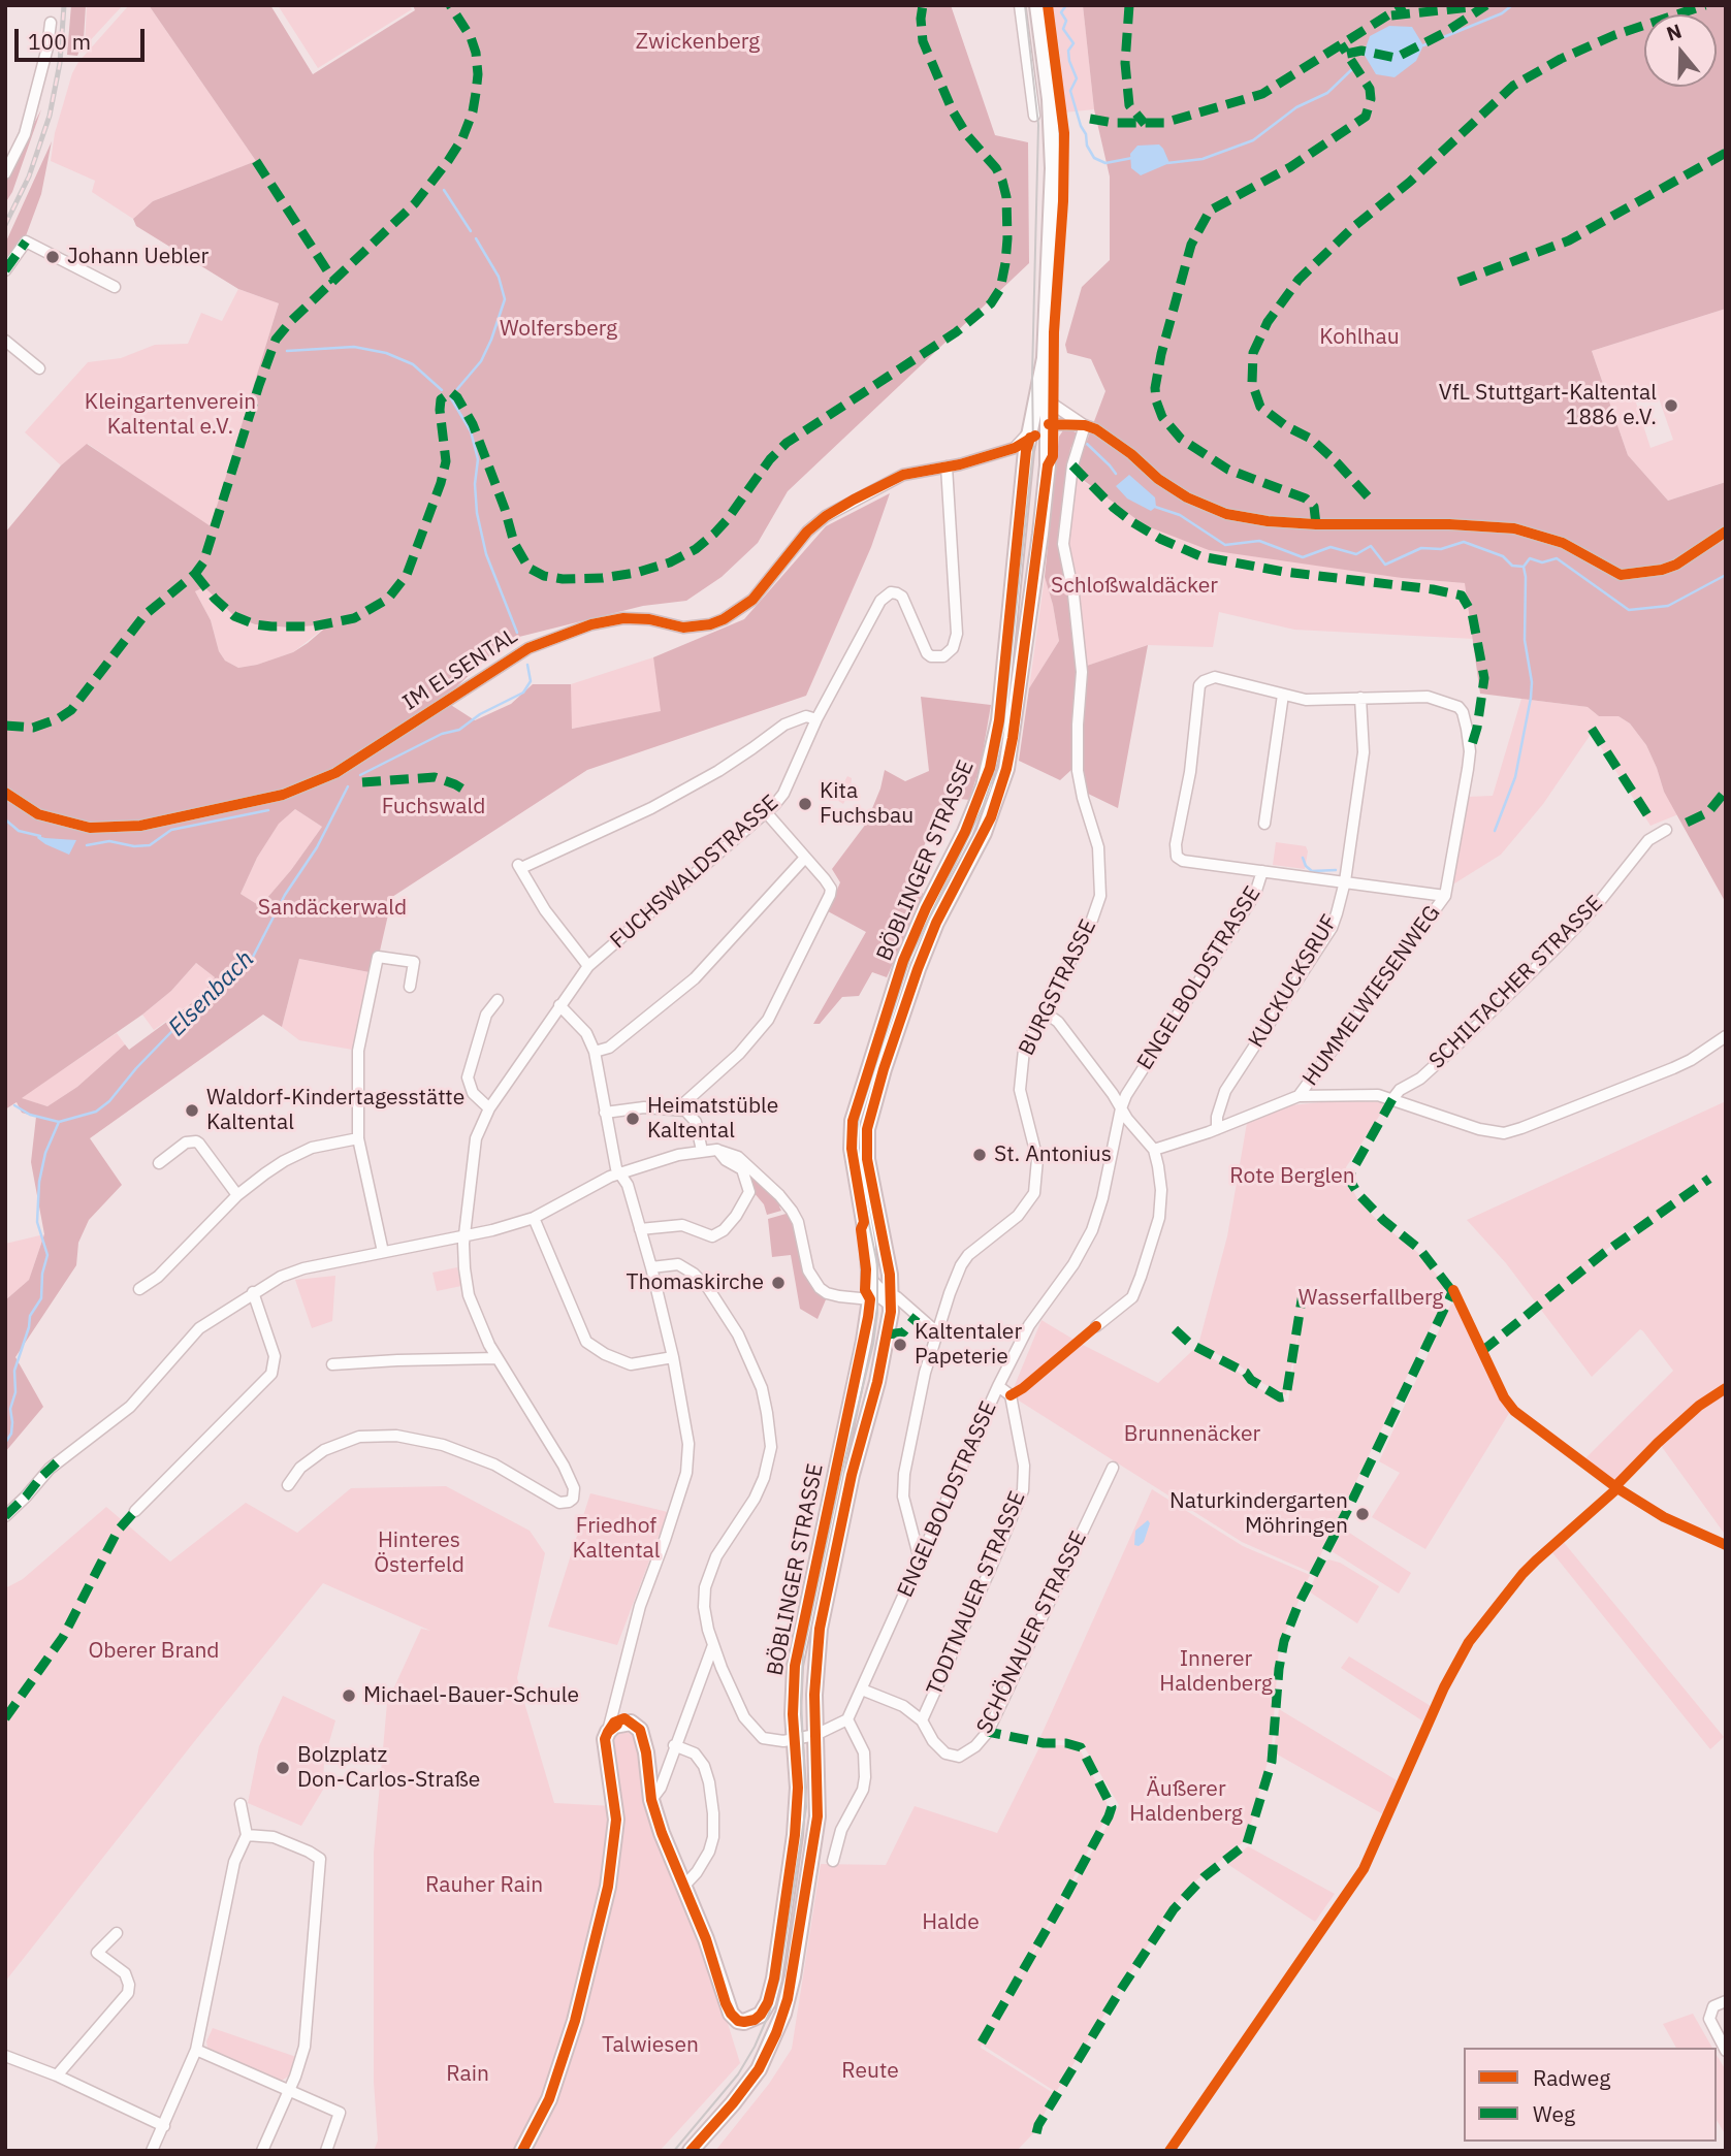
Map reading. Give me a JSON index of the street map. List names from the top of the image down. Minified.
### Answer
{"streets":{"main road":["BÖBLINGER STRASSE"],"street":["IM ELSENTAL","FUCHSWALDSTRASSE","ENGELBOLDSTRASSE","KUCKUCKSRUF","SCHILTACHER STRASSE","BURGSTRASSE","HUMMELWIESENWEG","TODTNAUER STRASSE","SCHÖNAUER STRASSE"]},"crossings":[["IM ELSENTAL","FUCHSWALDSTRASSE"],["ENGELBOLDSTRASSE","BURGSTRASSE"],["ENGELBOLDSTRASSE","TODTNAUER STRASSE"],["ENGELBOLDSTRASSE","SCHÖNAUER STRASSE"],["TODTNAUER STRASSE","SCHÖNAUER STRASSE"]],"water":["Elsenbach"],"parks":["Zwickenberg","Wolfersberg","Kohlhau","Kleingartenverein Kaltental e.V.","Schloßwaldäcker","Fuchswald","Sandäckerwald","Rote Berglen","Wasserfallberg","Brunnenäcker","Friedhof Kaltental","Hinteres Österfeld","Oberer Brand","Innerer Haldenberg","Äußerer Haldenberg","Rauher Rain","Halde","Talwiesen","Reute","Rain"],"places":["Johann Uebler","VfL Stuttgart-Kaltental 1886 e.V.","Kita Fuchsbau","Waldorf-Kindertagesstätte Kaltental","Heimatstüble Kaltental","St. Antonius","Thomaskirche","Kaltentaler Papeterie","Naturkindergarten Möhringen","Michael-Bauer-Schule","Bolzplatz Don-Carlos-Straße"],"legend":["Radweg","Weg"],"scale_bar":"100 m","north":"top"}
